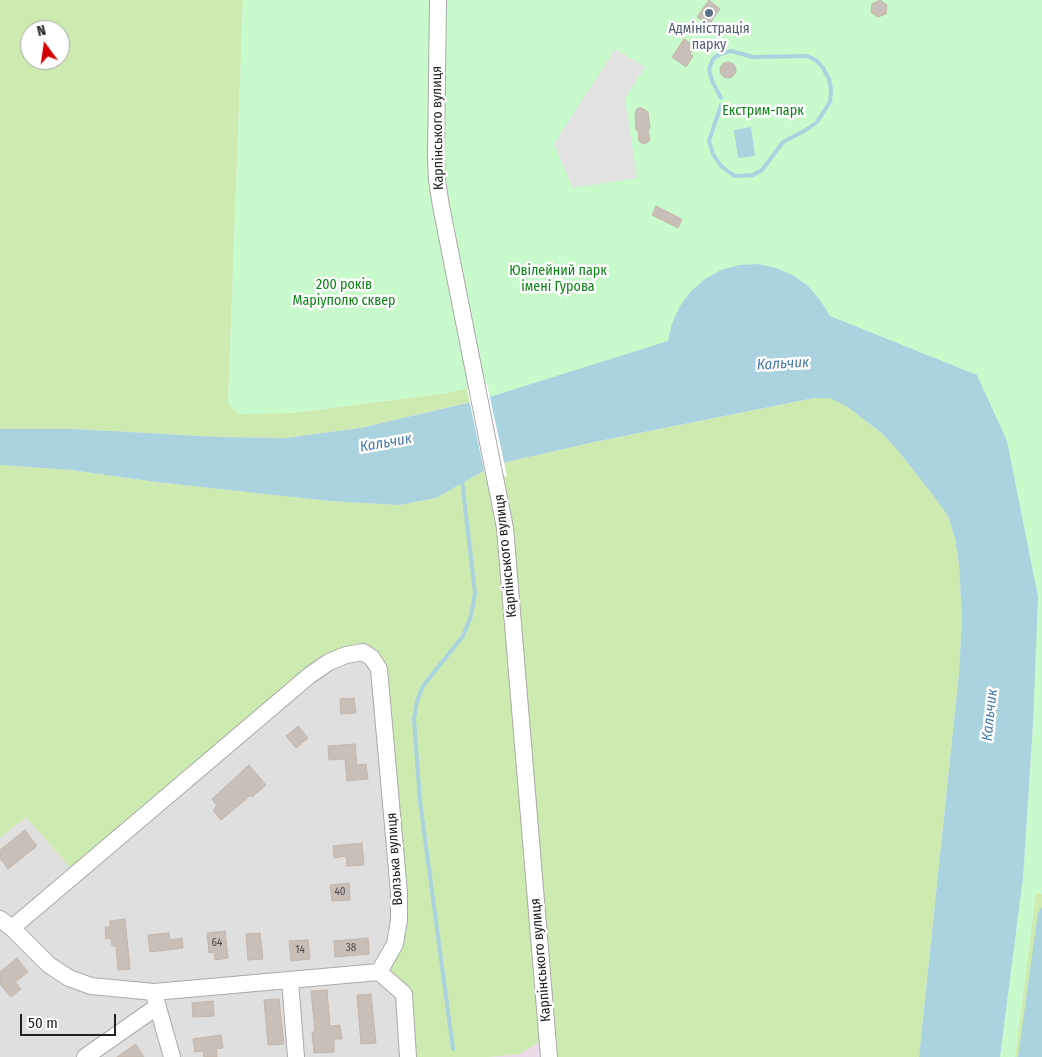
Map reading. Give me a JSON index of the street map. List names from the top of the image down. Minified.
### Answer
{"streets":{"street":["Карпінського вулиця","Волзька вулиця"]},"water":["Кальчик"],"parks":["Екстрим-парк","Ювілейний парк імені Гурова","200 років Маріуполю сквер"],"places":["Адміністрація парку"],"house_numbers":["40","64","38","14"],"scale_bar":"50 m","north":"top"}
